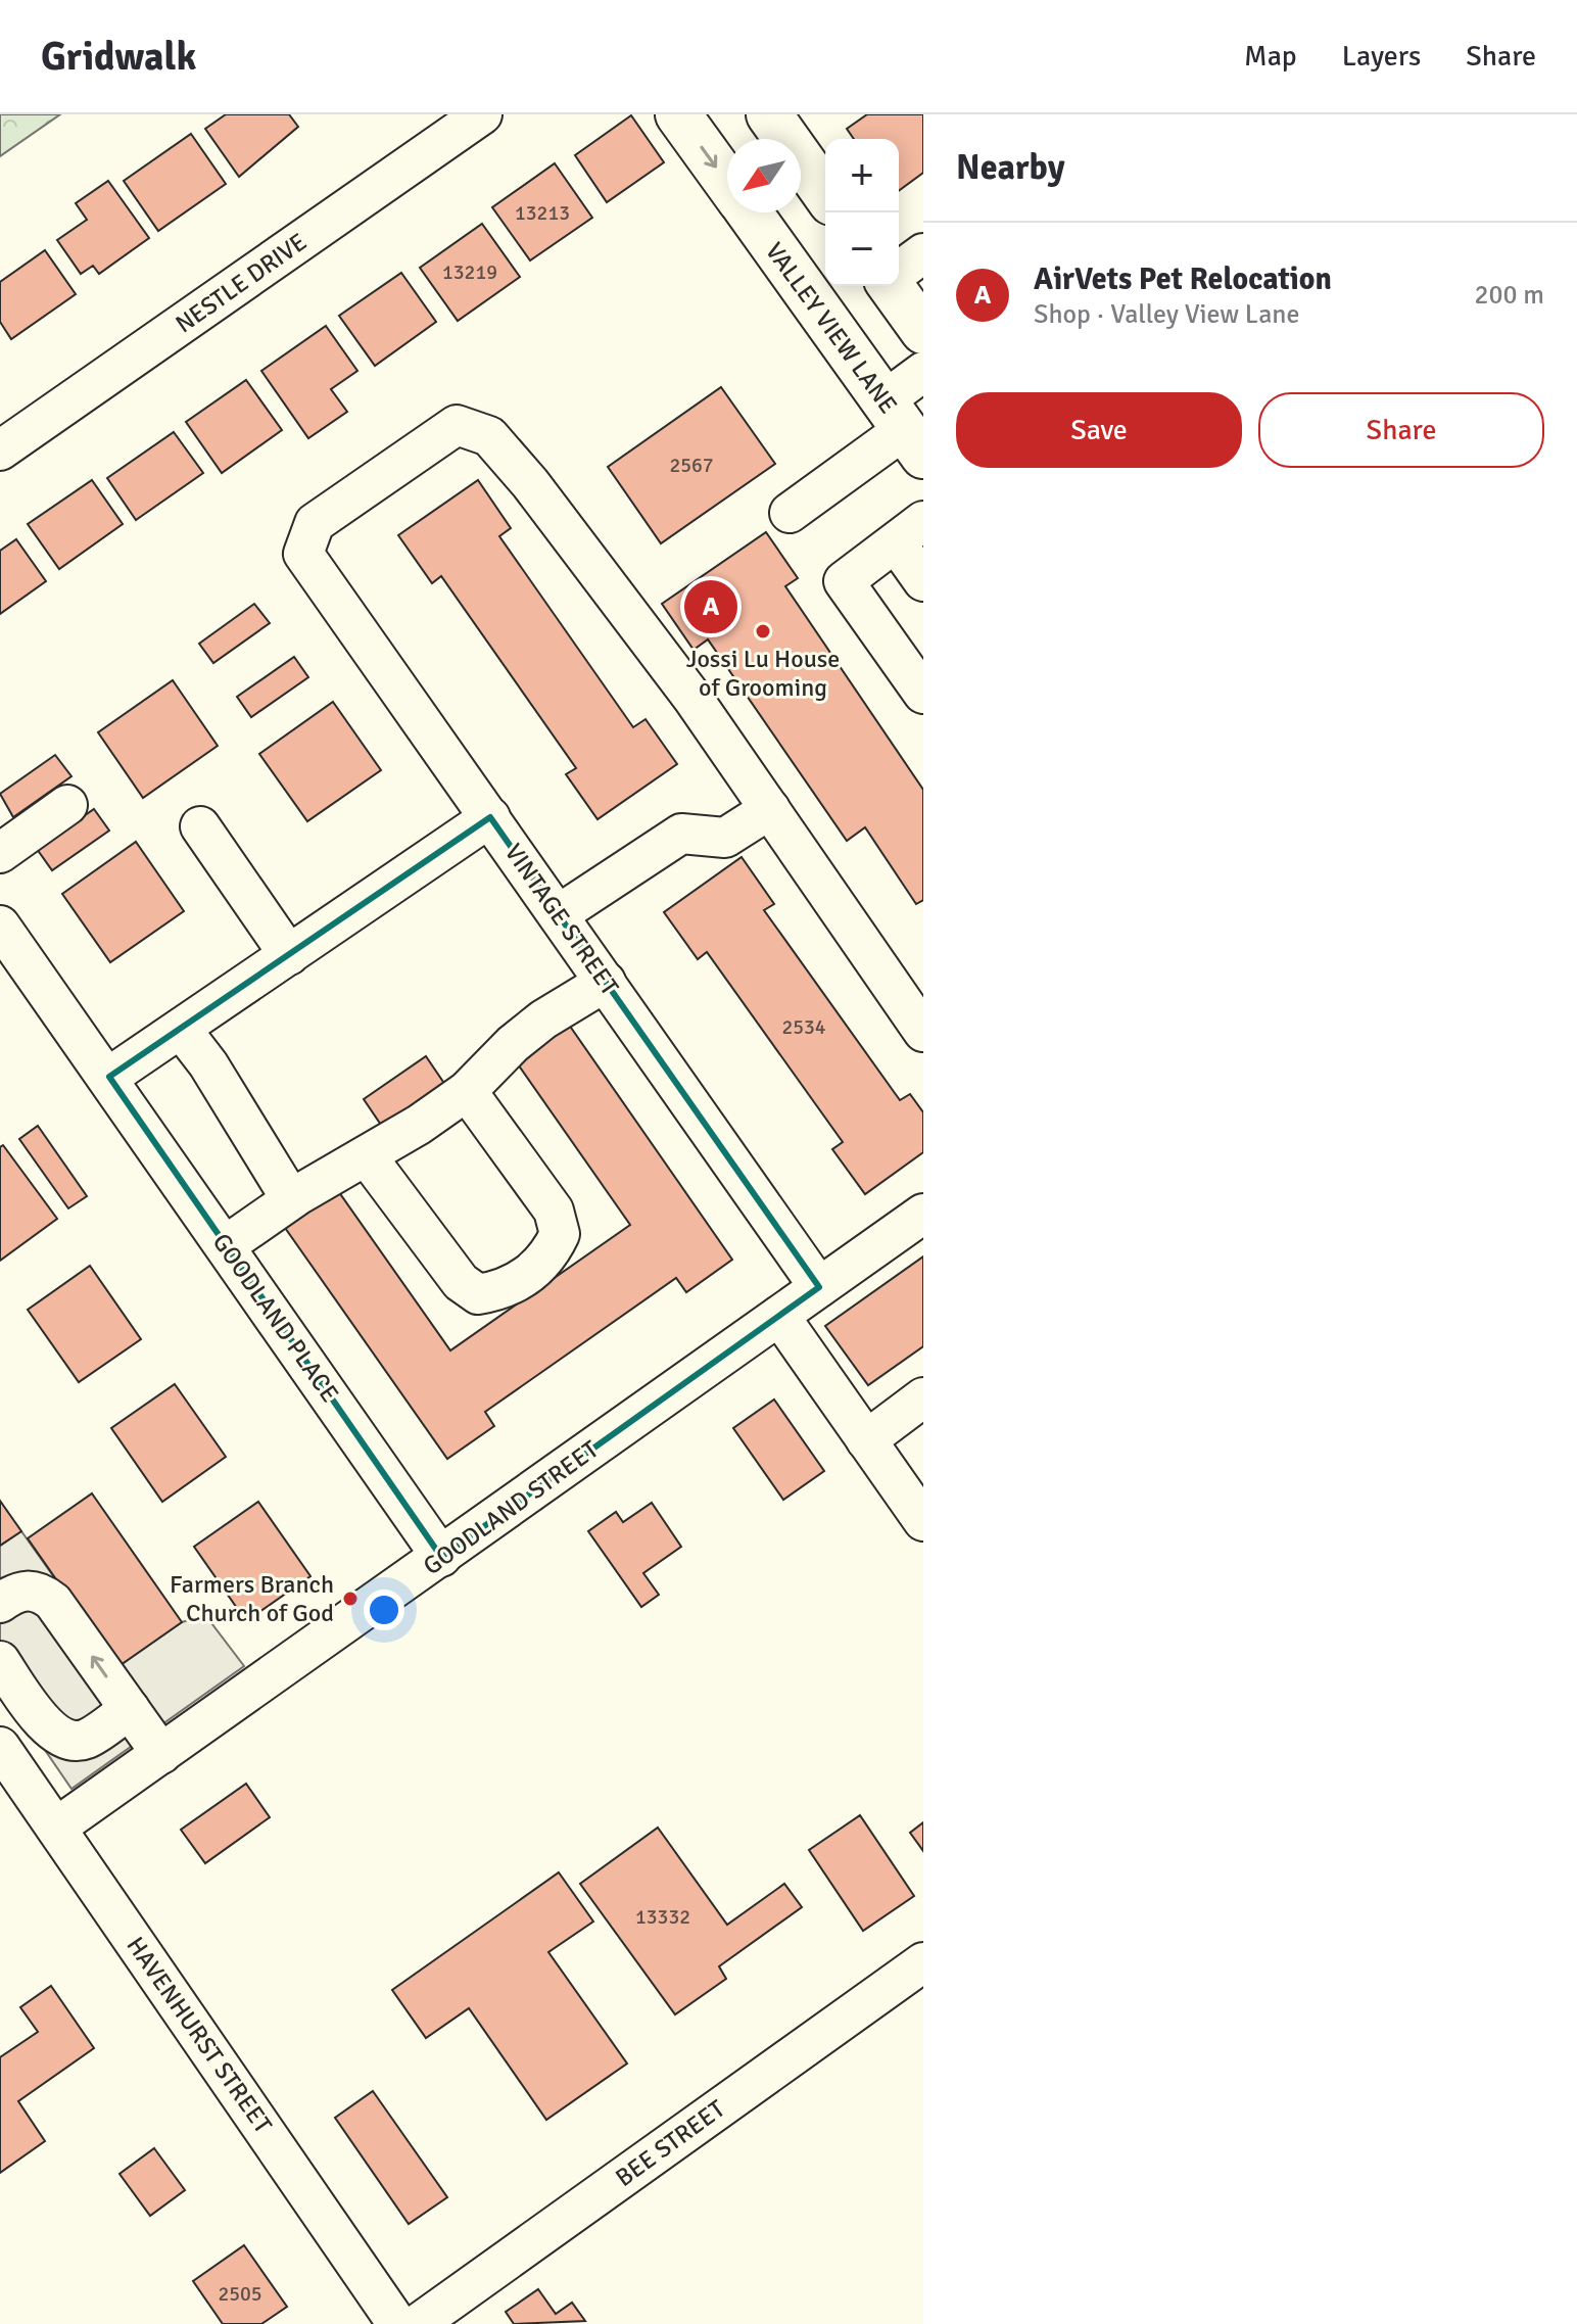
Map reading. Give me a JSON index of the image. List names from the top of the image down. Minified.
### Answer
{"streets":{"main road":["VALLEY VIEW LANE"],"street":["NESTLE DRIVE","VINTAGE STREET","GOODLAND PLACE","GOODLAND STREET","HAVENHURST STREET","BEE STREET"]},"crossings":[["VINTAGE STREET","GOODLAND STREET"],["GOODLAND PLACE","GOODLAND STREET"],["GOODLAND STREET","HAVENHURST STREET"]],"places":["Jossi Lu House of Grooming","Farmers Branch Church of God"],"house_numbers":["13213","13219","2567","2534","13332","2505"],"north":"bottom left","page":{"header":"Gridwalk","nav":["Map","Layers","Share"],"heading":"Nearby","map_buttons":["+","−"],"list":[{"mark":"A","name":"AirVets Pet Relocation","note":"Shop · Valley View Lane","value":"200 m"}],"buttons":["Save","Share"],"pins":"A"}}
